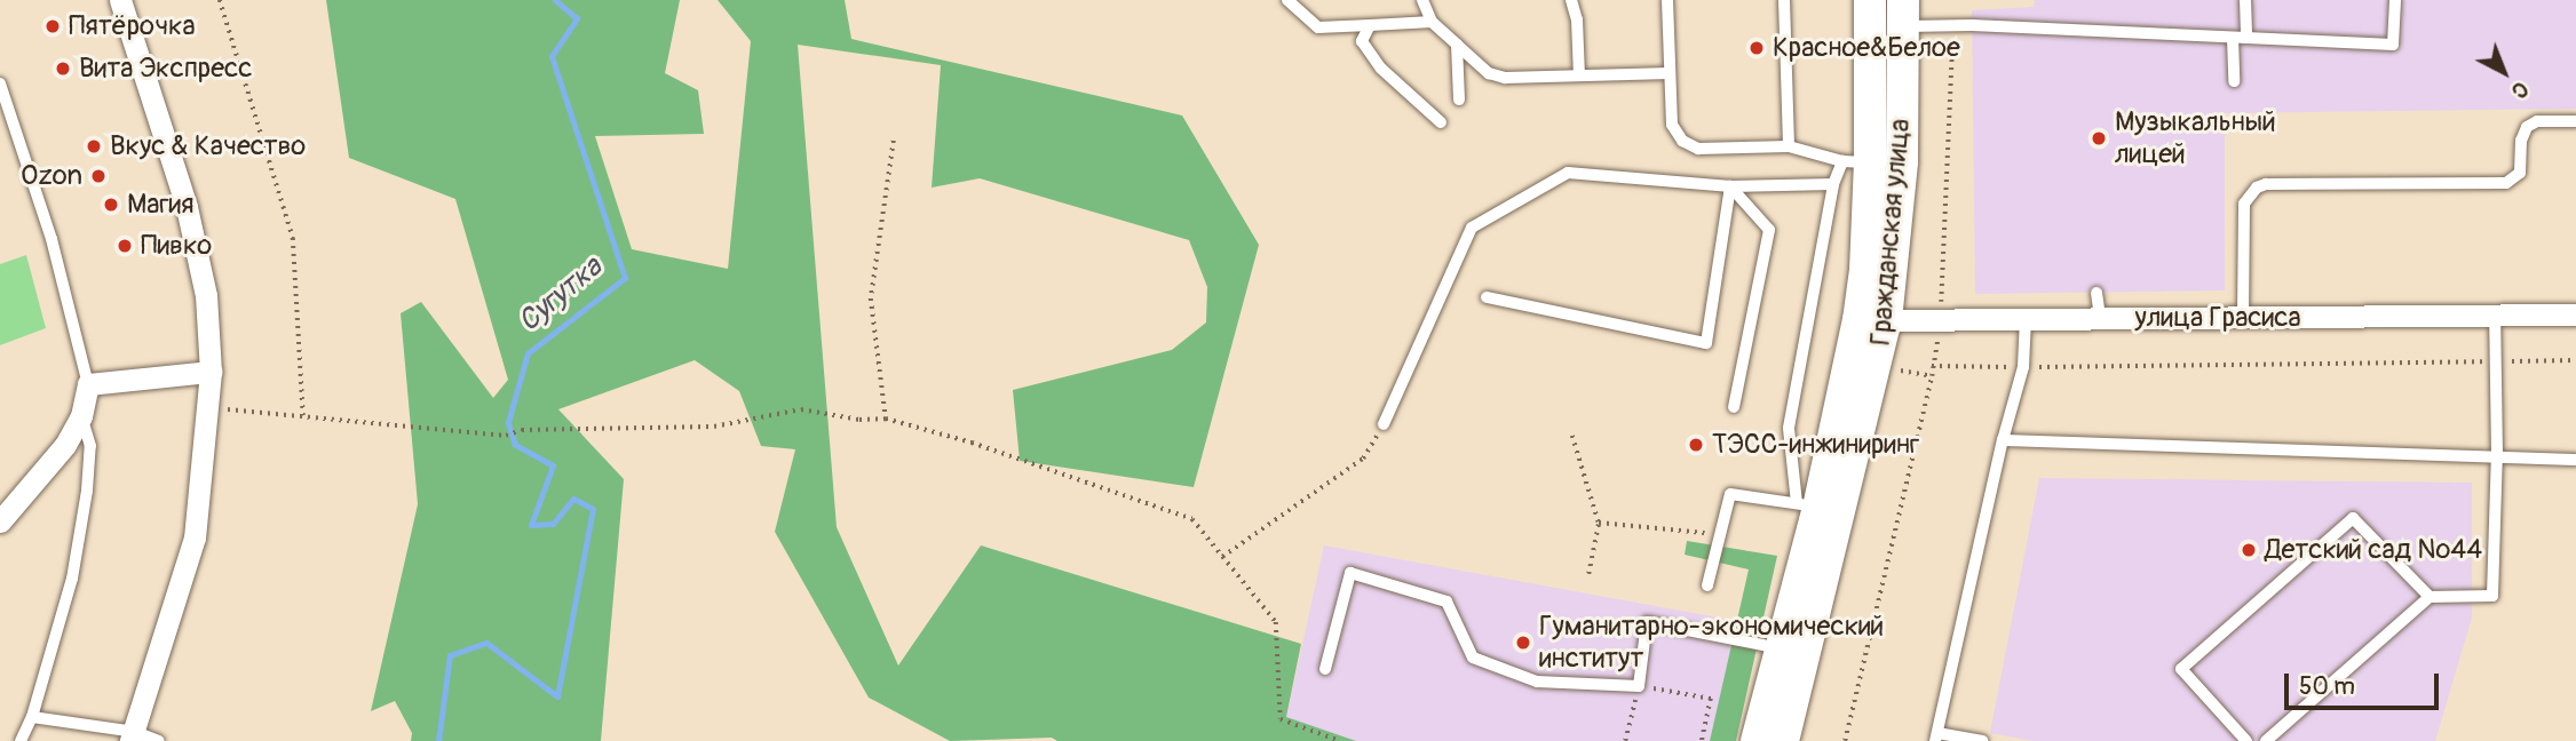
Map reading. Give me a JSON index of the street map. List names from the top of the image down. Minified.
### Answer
{"streets":{"main road":["Гражданская улица"],"street":["улица Грасиса"]},"crossings":[["Гражданская улица","улица Грасиса"]],"water":["Сугутка"],"places":["Пятёрочка","Красное&Белое","Вита Экспресс","Музыкальный лицей","Вкус & Качество","Ozon","Магия","Пивко","ТЭСС-инжиниринг","Детский сад №44","Гуманитарно-экономический институт"],"scale_bar":"50 m","north":"bottom right"}
